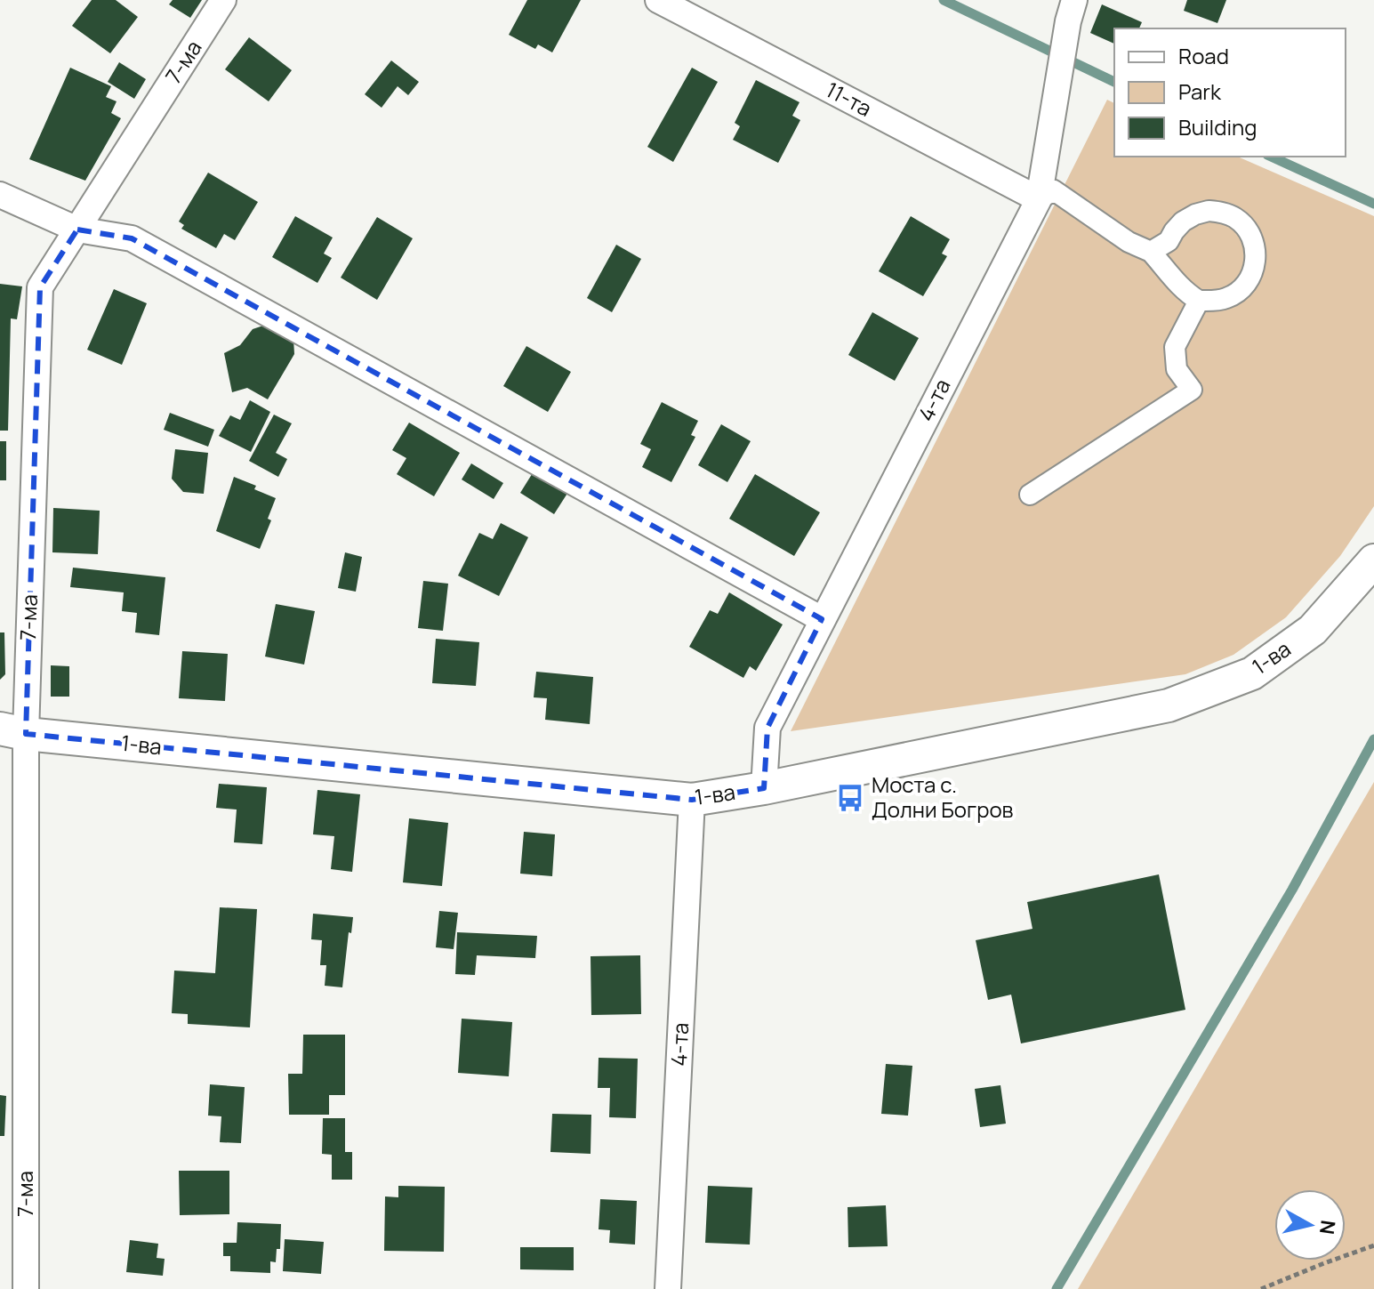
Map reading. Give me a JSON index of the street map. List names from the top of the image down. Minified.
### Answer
{"streets":{"street":["7-ма","11-та","4-та","1-ва"]},"crossings":[["7-ма","1-ва"],["11-та","4-та"],["4-та","1-ва"]],"places":{"bus stop":["Моста с. Долни Богров"]},"legend":["Road","Park","Building"],"north":"right"}
